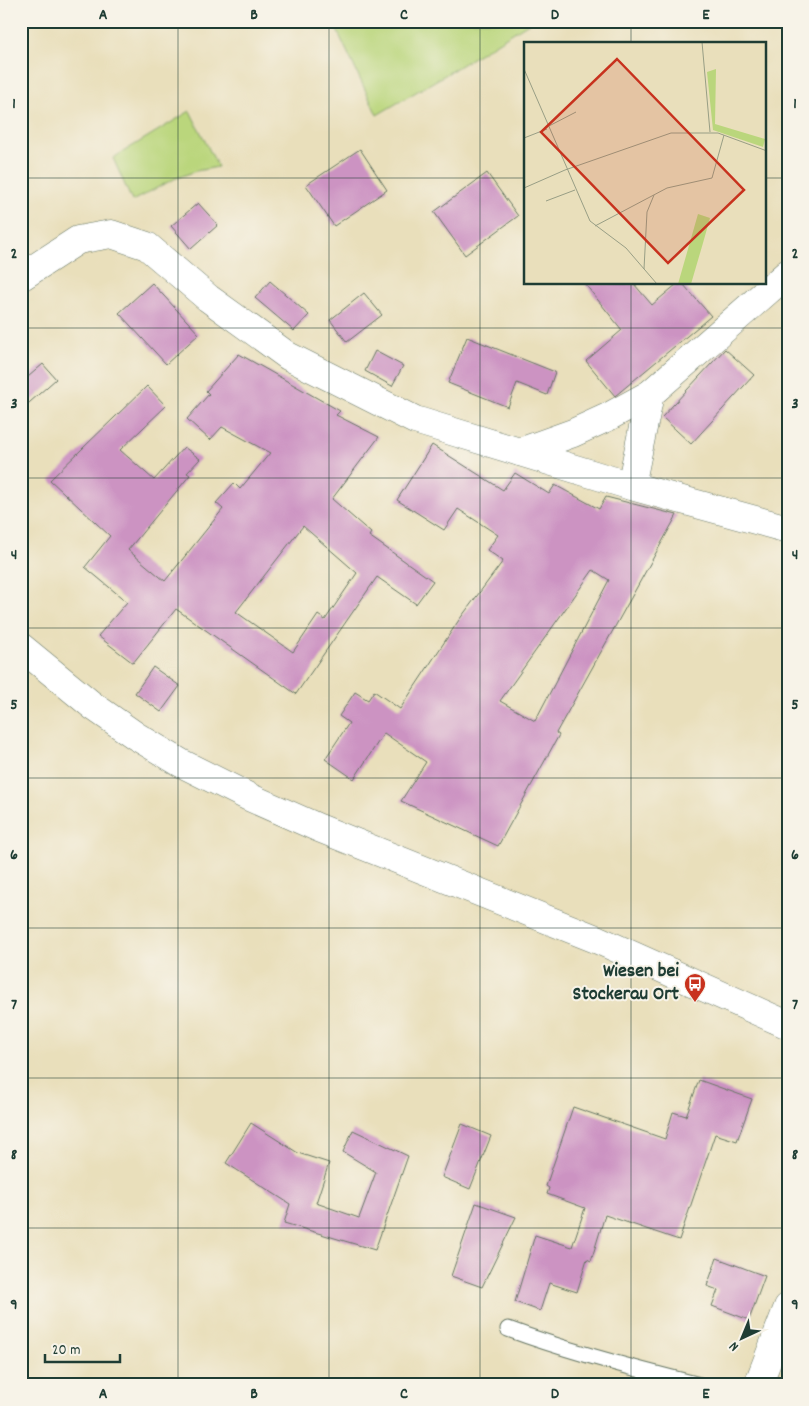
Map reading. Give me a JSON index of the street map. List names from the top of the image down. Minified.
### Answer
{"places":{"bus stop":["Wiesen bei Stockerau Ort"]},"scale_bar":"20 m","north":"bottom left","grid":{"columns":["A","B","C","D","E"],"rows":["1","2","3","4","5","6","7","8","9"]}}
